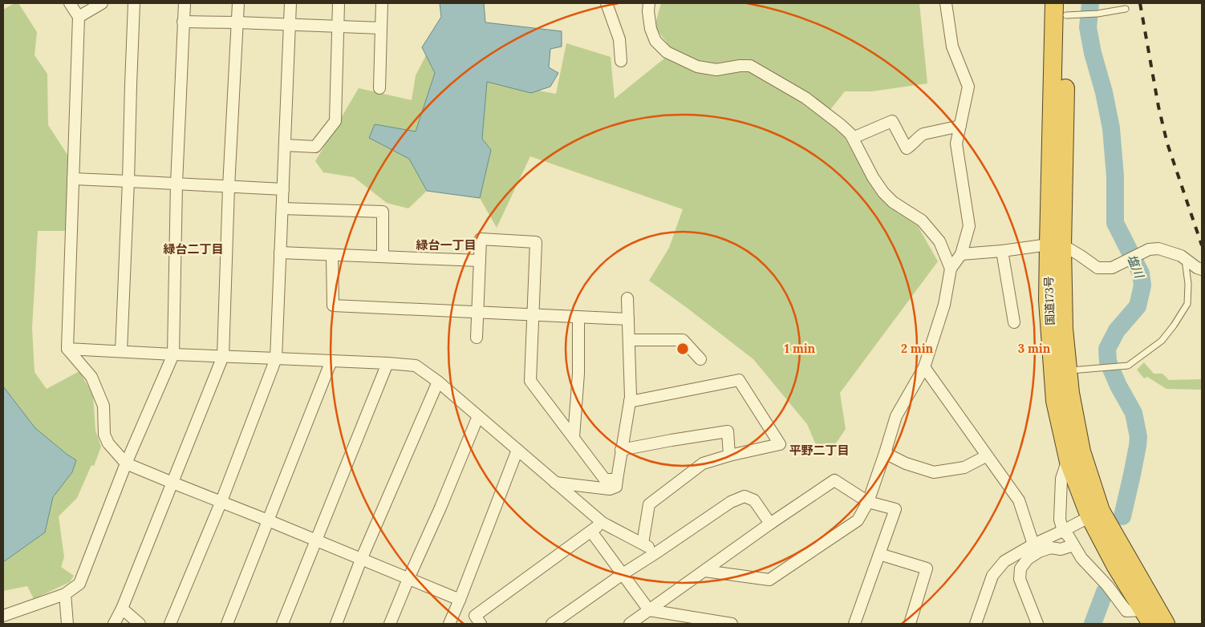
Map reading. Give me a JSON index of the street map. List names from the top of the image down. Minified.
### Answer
{"streets":{"highway":["国道173号"]},"districts":["緑台一丁目","緑台二丁目","平野二丁目"],"water":["塩川"],"rings":["1 min","2 min","3 min"]}
